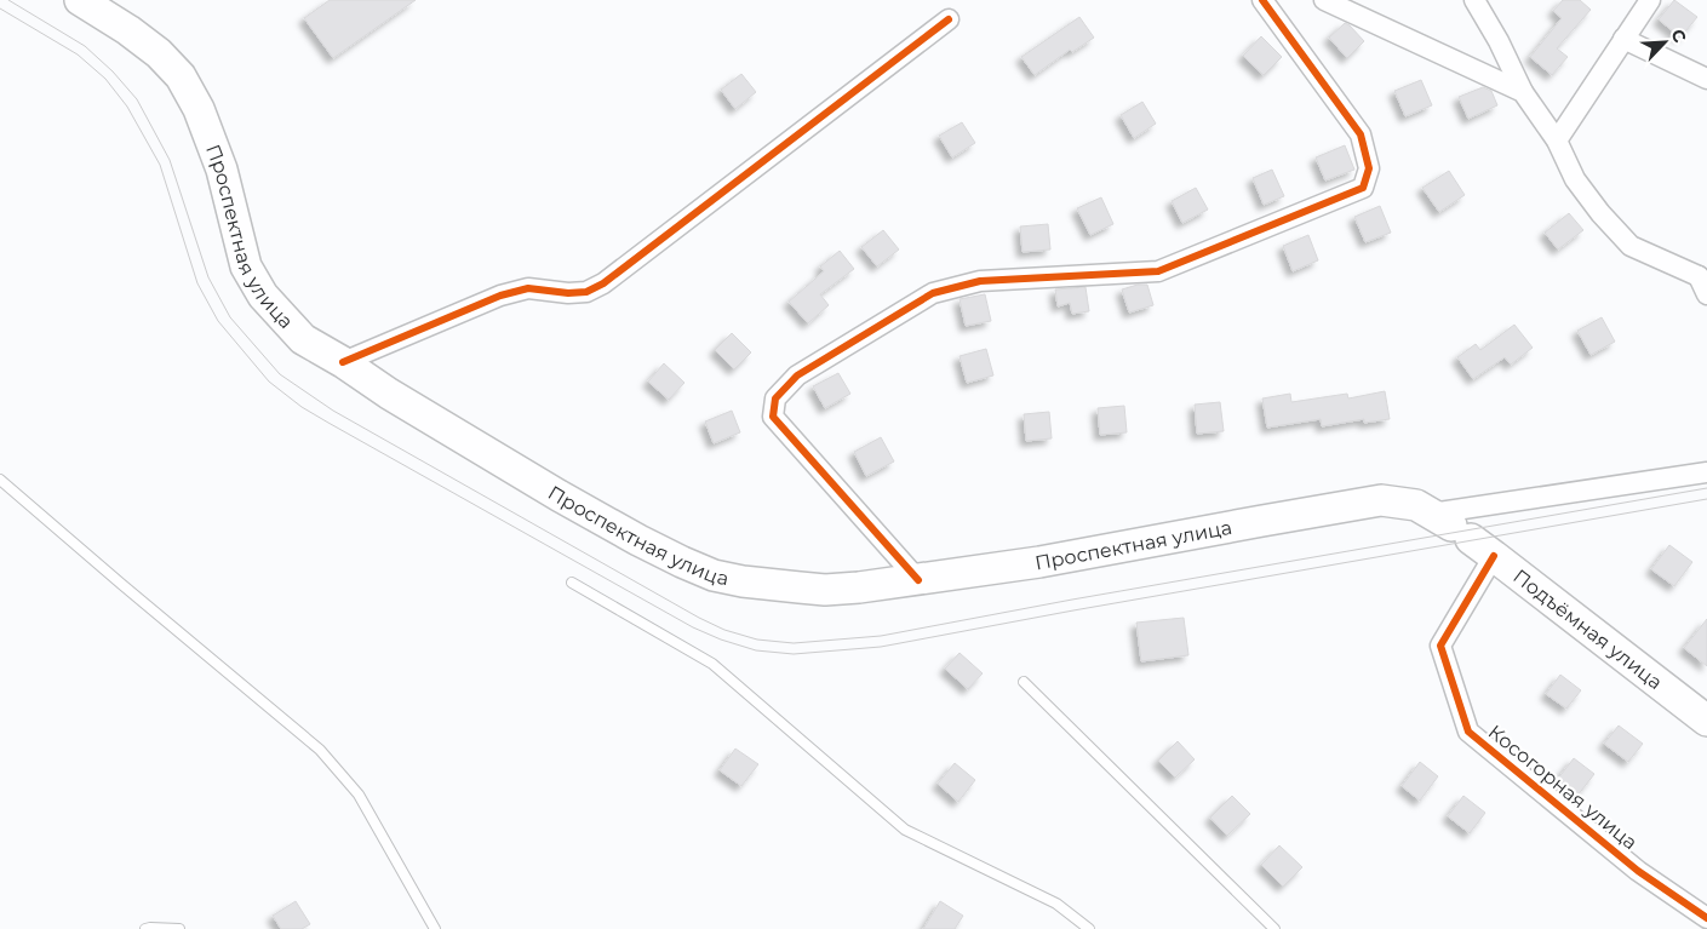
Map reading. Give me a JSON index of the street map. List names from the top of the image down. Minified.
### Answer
{"streets":{"main road":["Проспектная улица","Подъёмная улица"],"street":["Косогорная улица"]},"crossings":[["Проспектная улица","Подъёмная улица"],["Проспектная улица","Косогорная улица"],["Подъёмная улица","Косогорная улица"]],"north":"top right"}
